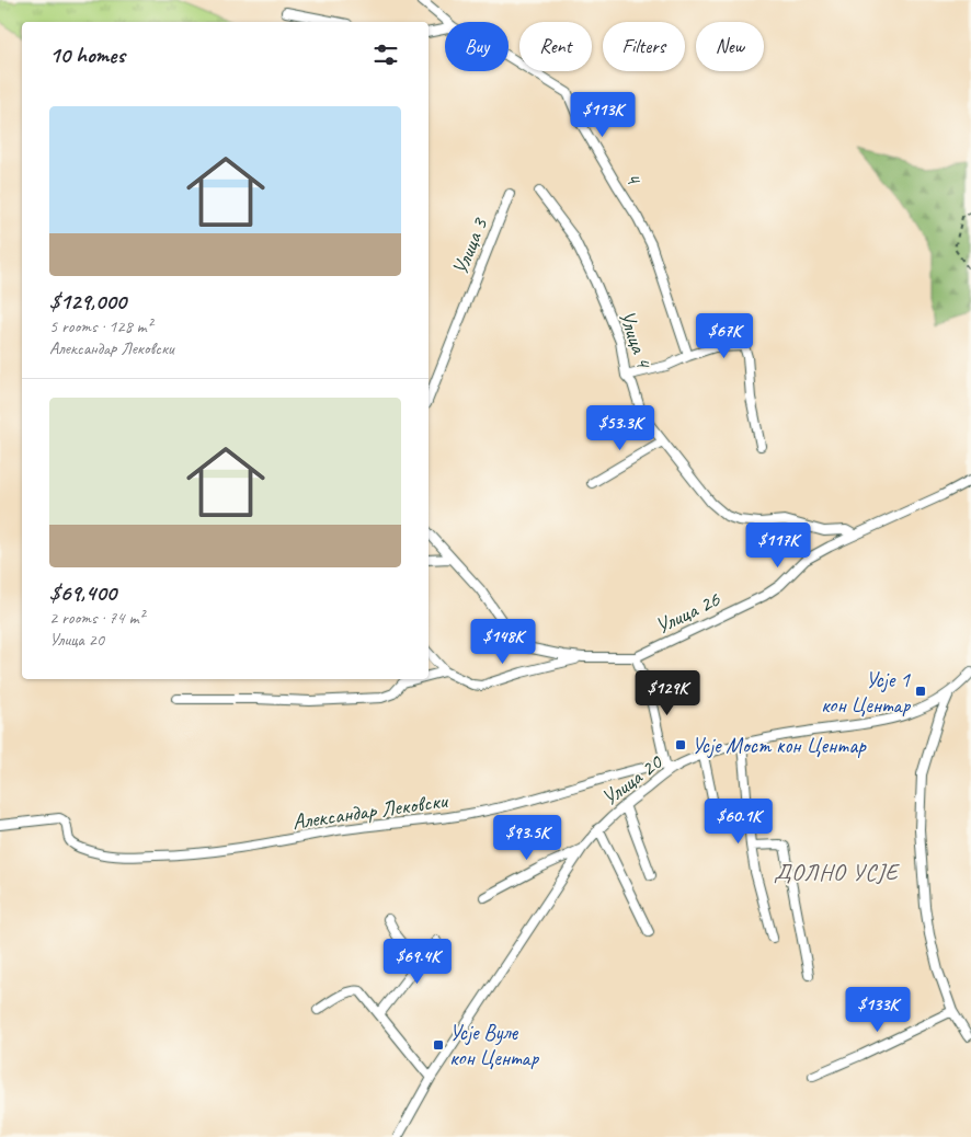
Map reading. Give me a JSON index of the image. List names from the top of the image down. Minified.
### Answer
{"streets":{"street":["4","Улица 3","Улица 4","Улица 26","Улица 20","Александар Лековски"]},"crossings":[["Улица 4","Улица 26"],["Улица 20","Александар Лековски"]],"districts":["ДОЛНО УСЈЕ"],"places":{"transit":["Усје 1 кон Центар","Усје Мост кон Центар","Усје Вуле кон Центар"]},"page":{"chip":["Buy","Rent","Filters","New"],"heading":"10 homes","list":[{"name":"$129,000","note":"5 rooms · 128 m² · Александар Лековски"},{"name":"$69,400","note":"2 rooms · 74 m² · Улица 20"}],"price":["$113K","$67K","$53.3K","$117K","$148K","$129K","$60.1K","$93.5K","$69.4K","$133K"]}}
